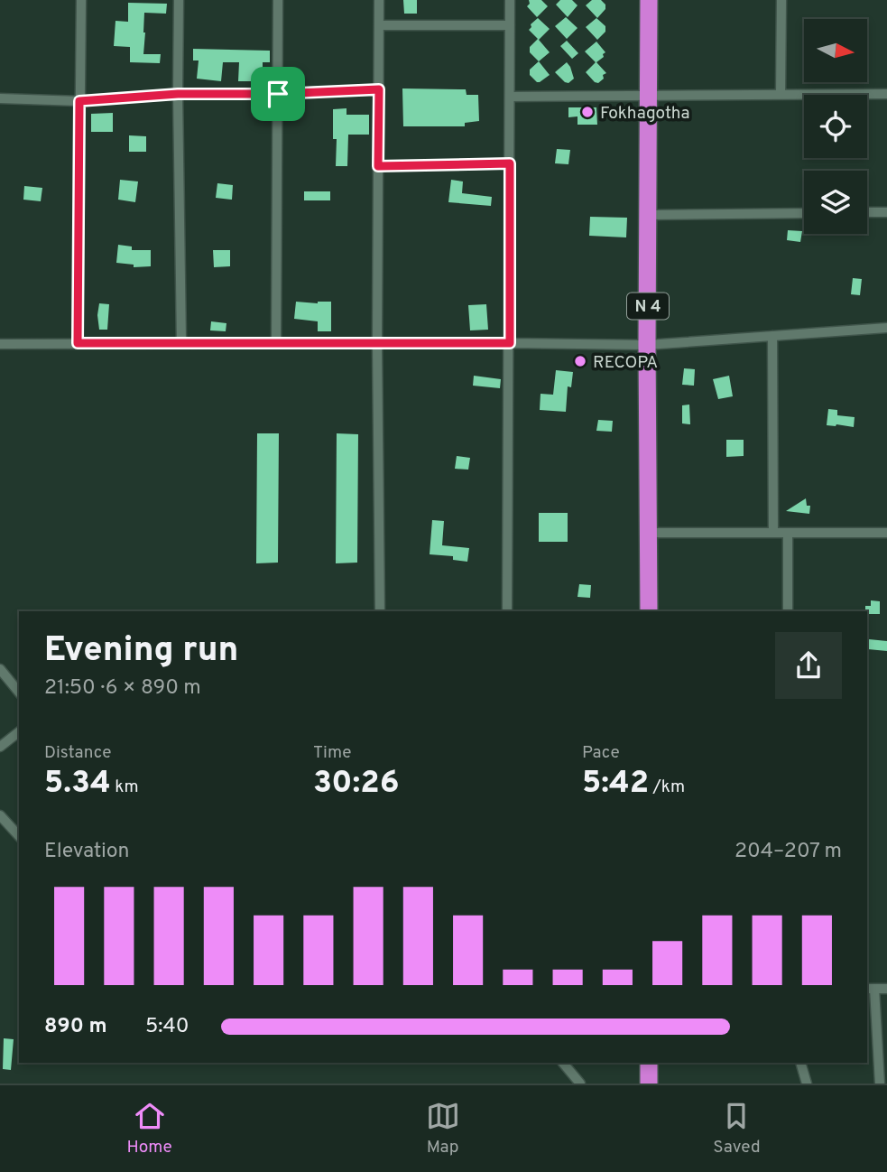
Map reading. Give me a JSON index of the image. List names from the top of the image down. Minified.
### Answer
{"streets":{"highway":["N 4"]},"places":["Fokhagotha","RECOPA"],"north":"right","page":{"heading":["Evening run","21:50 · 6 × 890 m"],"stats":[["Distance","5.34 km"],["Time","30:26"],["Pace","5:42 /km"]],"chart":["Elevation","204–207 m"],"list":[{"name":"890 m","note":"5:40"}],"tabs":["Home","Map","Saved"]}}
